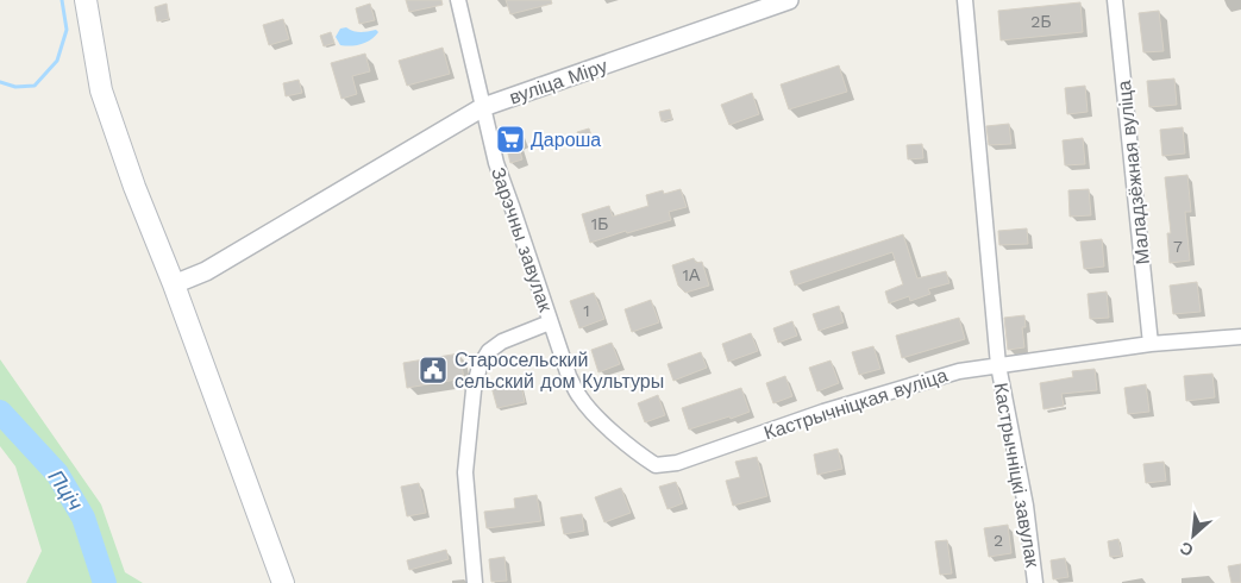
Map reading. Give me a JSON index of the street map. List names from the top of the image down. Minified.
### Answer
{"streets":{"street":["вуліца Міру","Маладзёжная вуліца","Зарэчны завулак","Кастрычніцкая вуліца","Кастрычніцкі завулак"]},"crossings":[["вуліца Міру","Зарэчны завулак"],["Маладзёжная вуліца","Кастрычніцкая вуліца"],["Зарэчны завулак","Кастрычніцкая вуліца"],["Кастрычніцкая вуліца","Кастрычніцкі завулак"]],"water":["Пціч"],"places":{"supermarket":["Дароша"],"public building":["Старосельский сельский дом Культуры"]},"house_numbers":["2Б","1Б","7","1А","1","2"],"north":"bottom left"}
